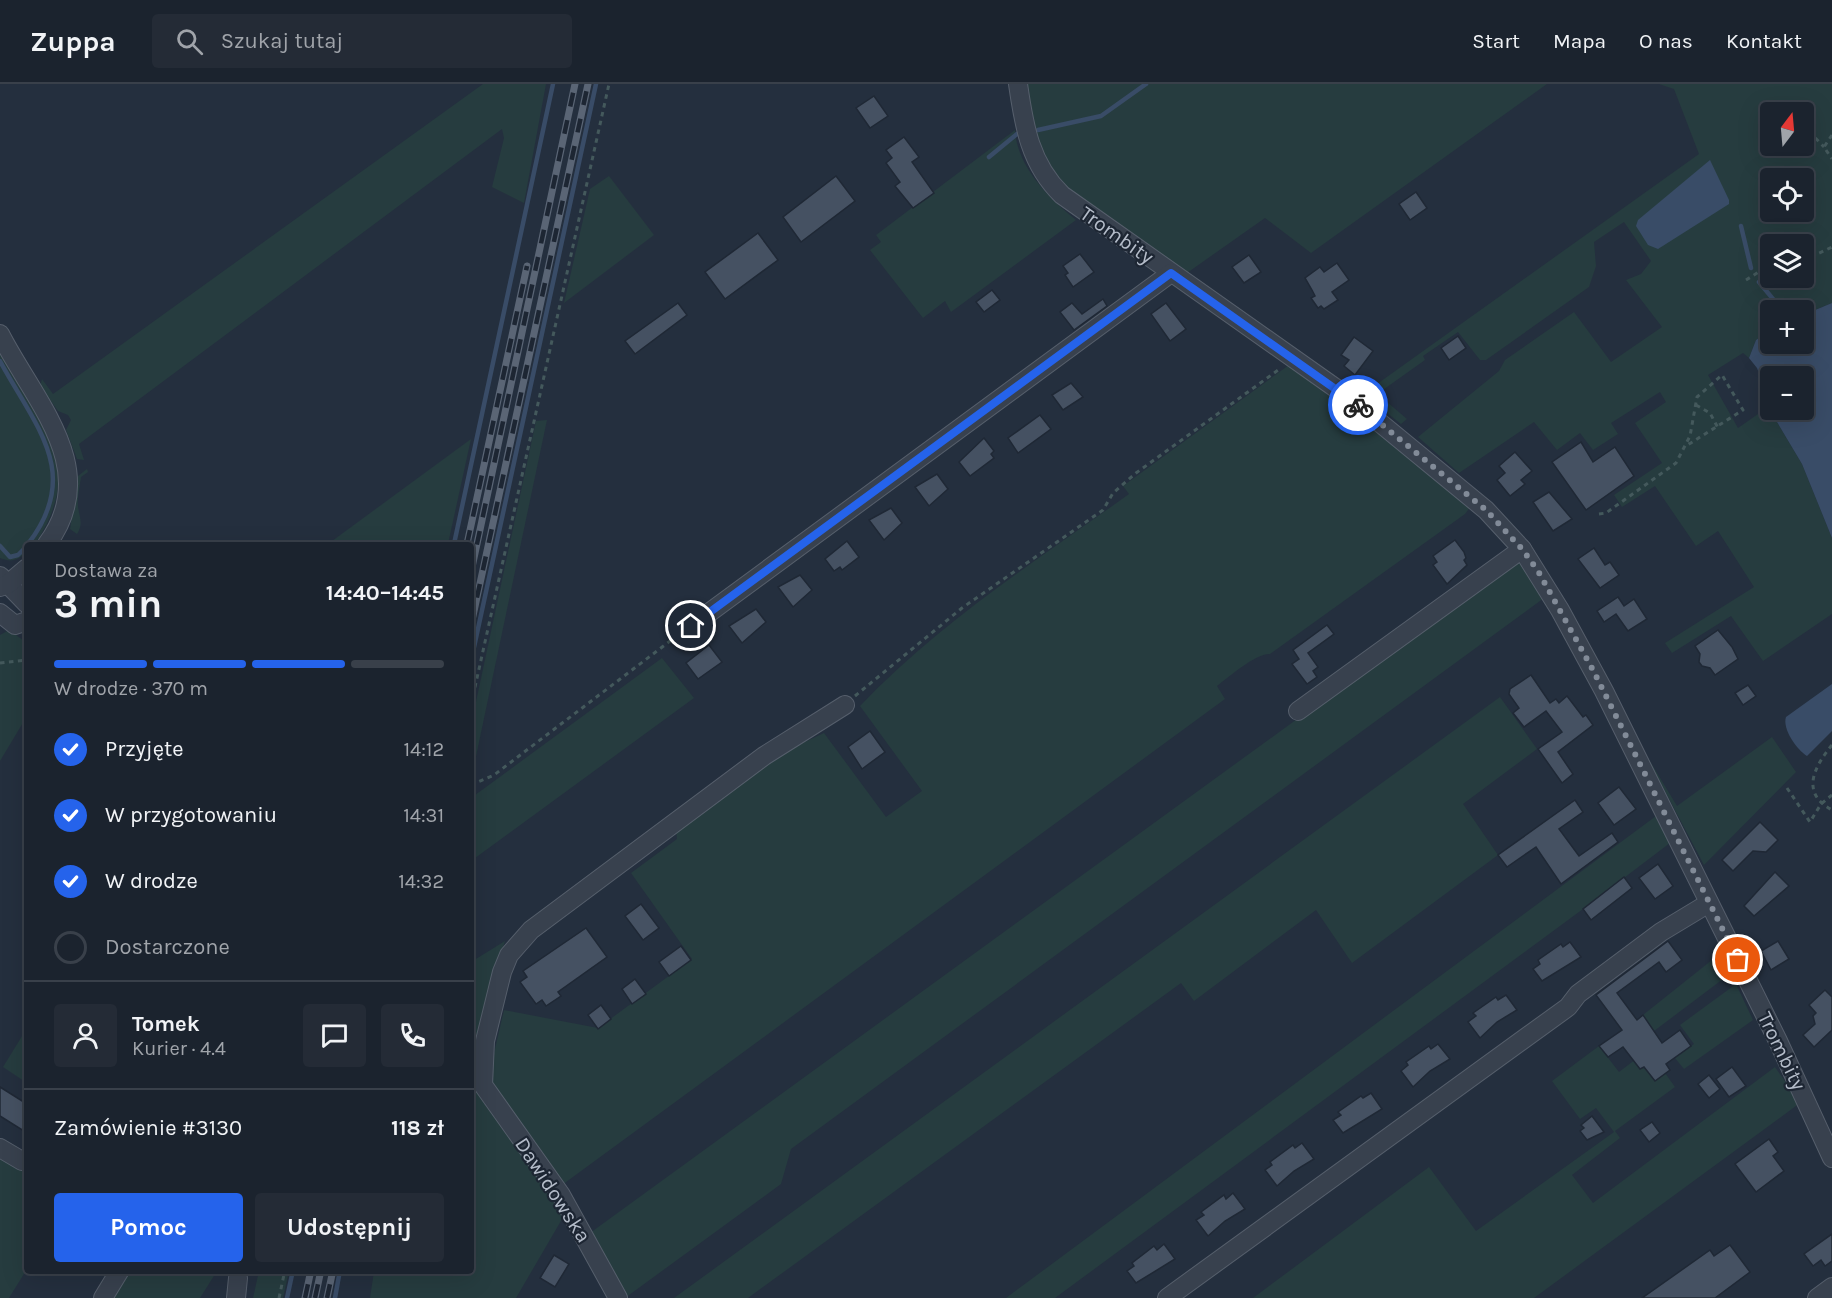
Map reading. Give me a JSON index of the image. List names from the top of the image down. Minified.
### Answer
{"streets":{"street":["Trombity","Dawidowska"]},"north":"top","page":{"header":"Zuppa","search":"Szukaj tutaj","nav":["Start","Mapa","O nas","Kontakt"],"map_buttons":["+","−"],"heading":["3 min","Dostawa za","14:40–14:45"],"panel":["Tomek","Kurier · 4.4","Zamówienie #3130","118 zł"],"bar":"W drodze · 370 m","list":[["Przyjęte","14:12"],["W przygotowaniu","14:31"],["W drodze","14:32"],"Dostarczone"],"buttons":["Pomoc","Udostępnij"]}}
